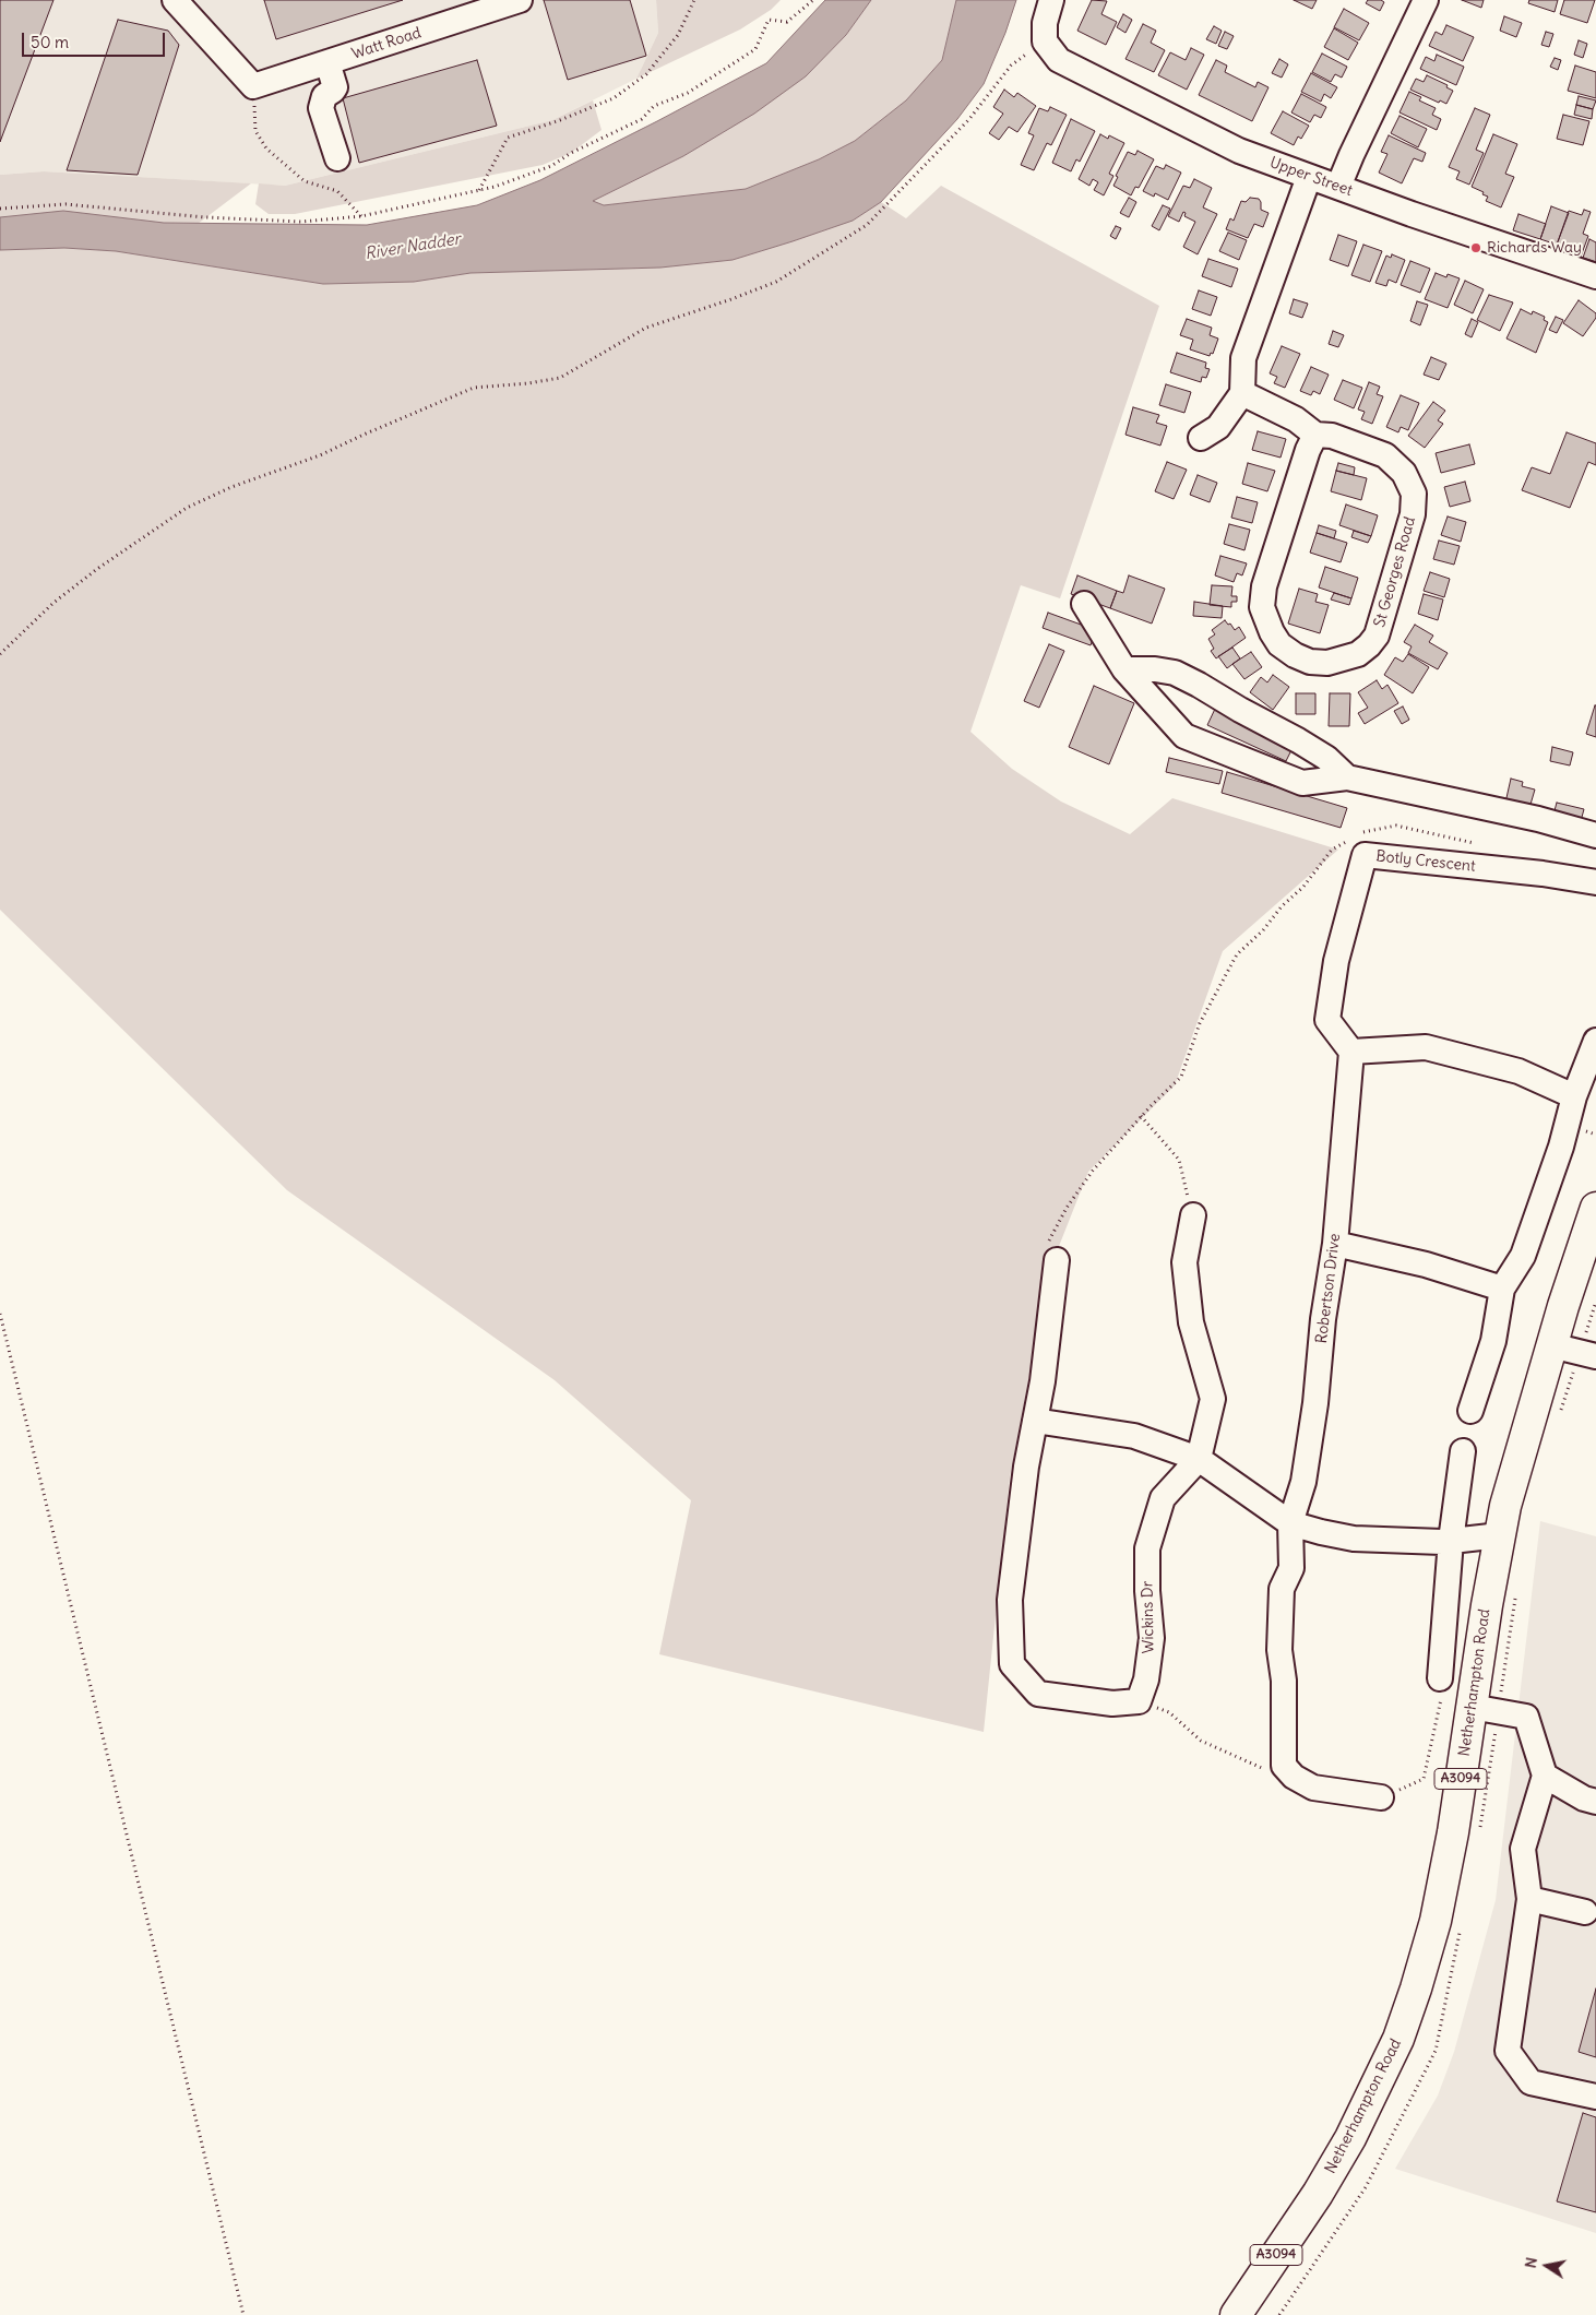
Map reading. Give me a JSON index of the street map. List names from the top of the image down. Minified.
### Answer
{"streets":{"main road":["Netherhampton Road","A3094"],"street":["Watt Road","Upper Street","St Georges Road","Botly Crescent","Robertson Drive","Wickins Dr"]},"crossings":[["Botly Crescent","Robertson Drive"]],"water":["River Nadder"],"places":["Richards Way"],"scale_bar":"50 m","north":"left"}
